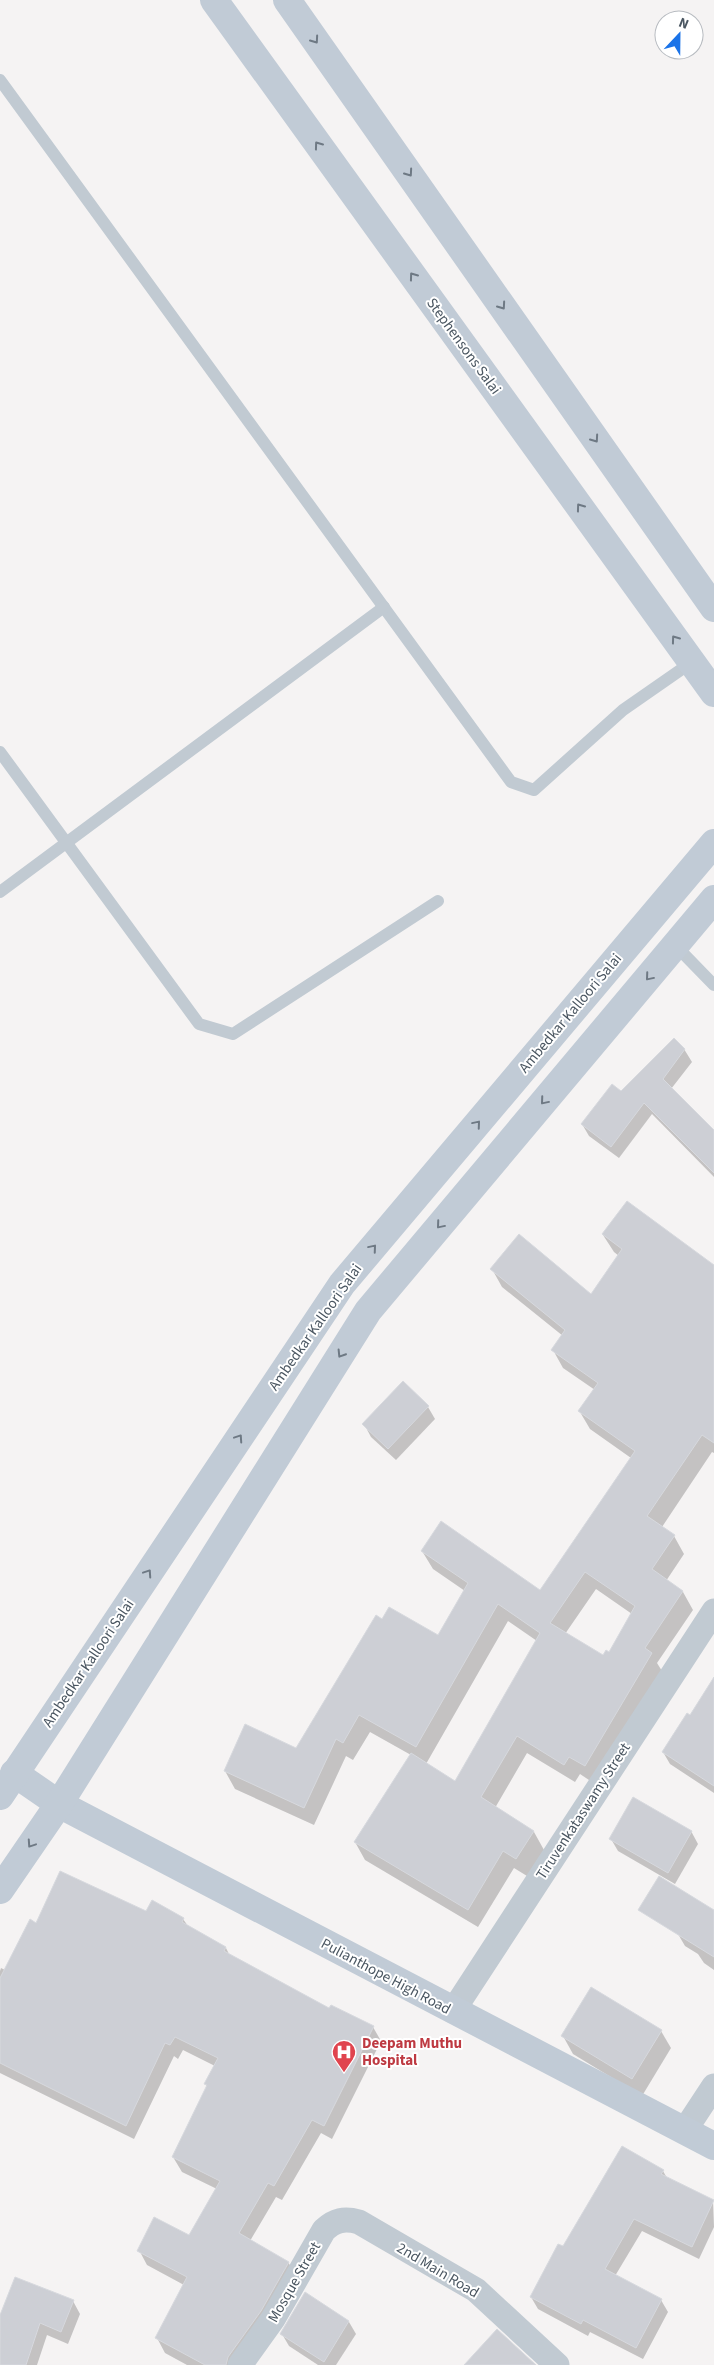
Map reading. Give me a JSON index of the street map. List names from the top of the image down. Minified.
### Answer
{"streets":{"main road":["Stephensons Salai","Ambedkar Kalloori Salai","Pulianthope High Road"],"street":["Tiruvenkataswamy Street","2nd Main Road","Mosque Street"]},"crossings":[["Ambedkar Kalloori Salai","Pulianthope High Road"],["Tiruvenkataswamy Street","Pulianthope High Road"],["2nd Main Road","Mosque Street"]],"places":{"hospital":["Deepam Muthu Hospital"]},"north":"top"}
